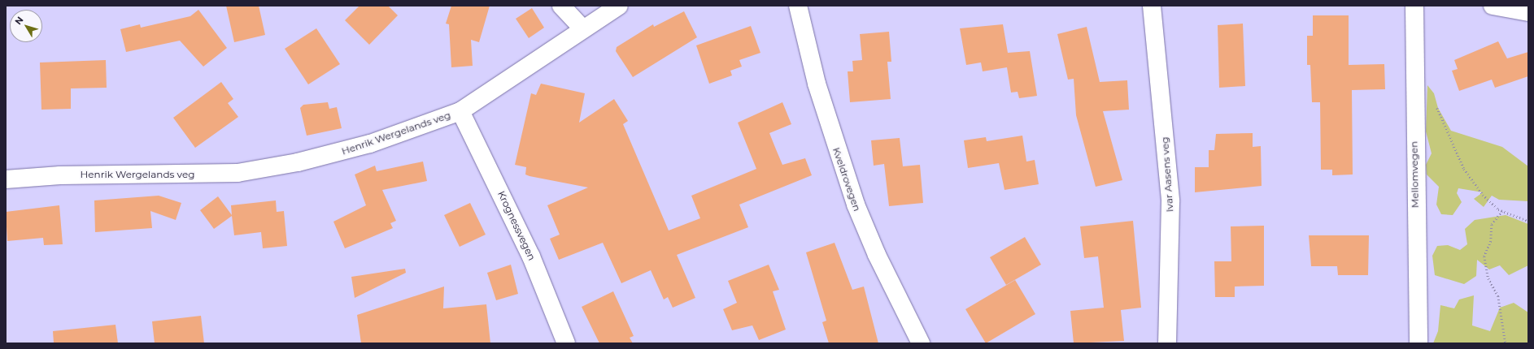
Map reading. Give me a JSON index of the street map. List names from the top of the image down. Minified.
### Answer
{"streets":{"street":["Henrik Wergelands veg","Ivar Aasens veg","Mellomvegen","Kveldrovegen","Krognessvegen"]},"crossings":[["Henrik Wergelands veg","Krognessvegen"]],"north":"top left"}
